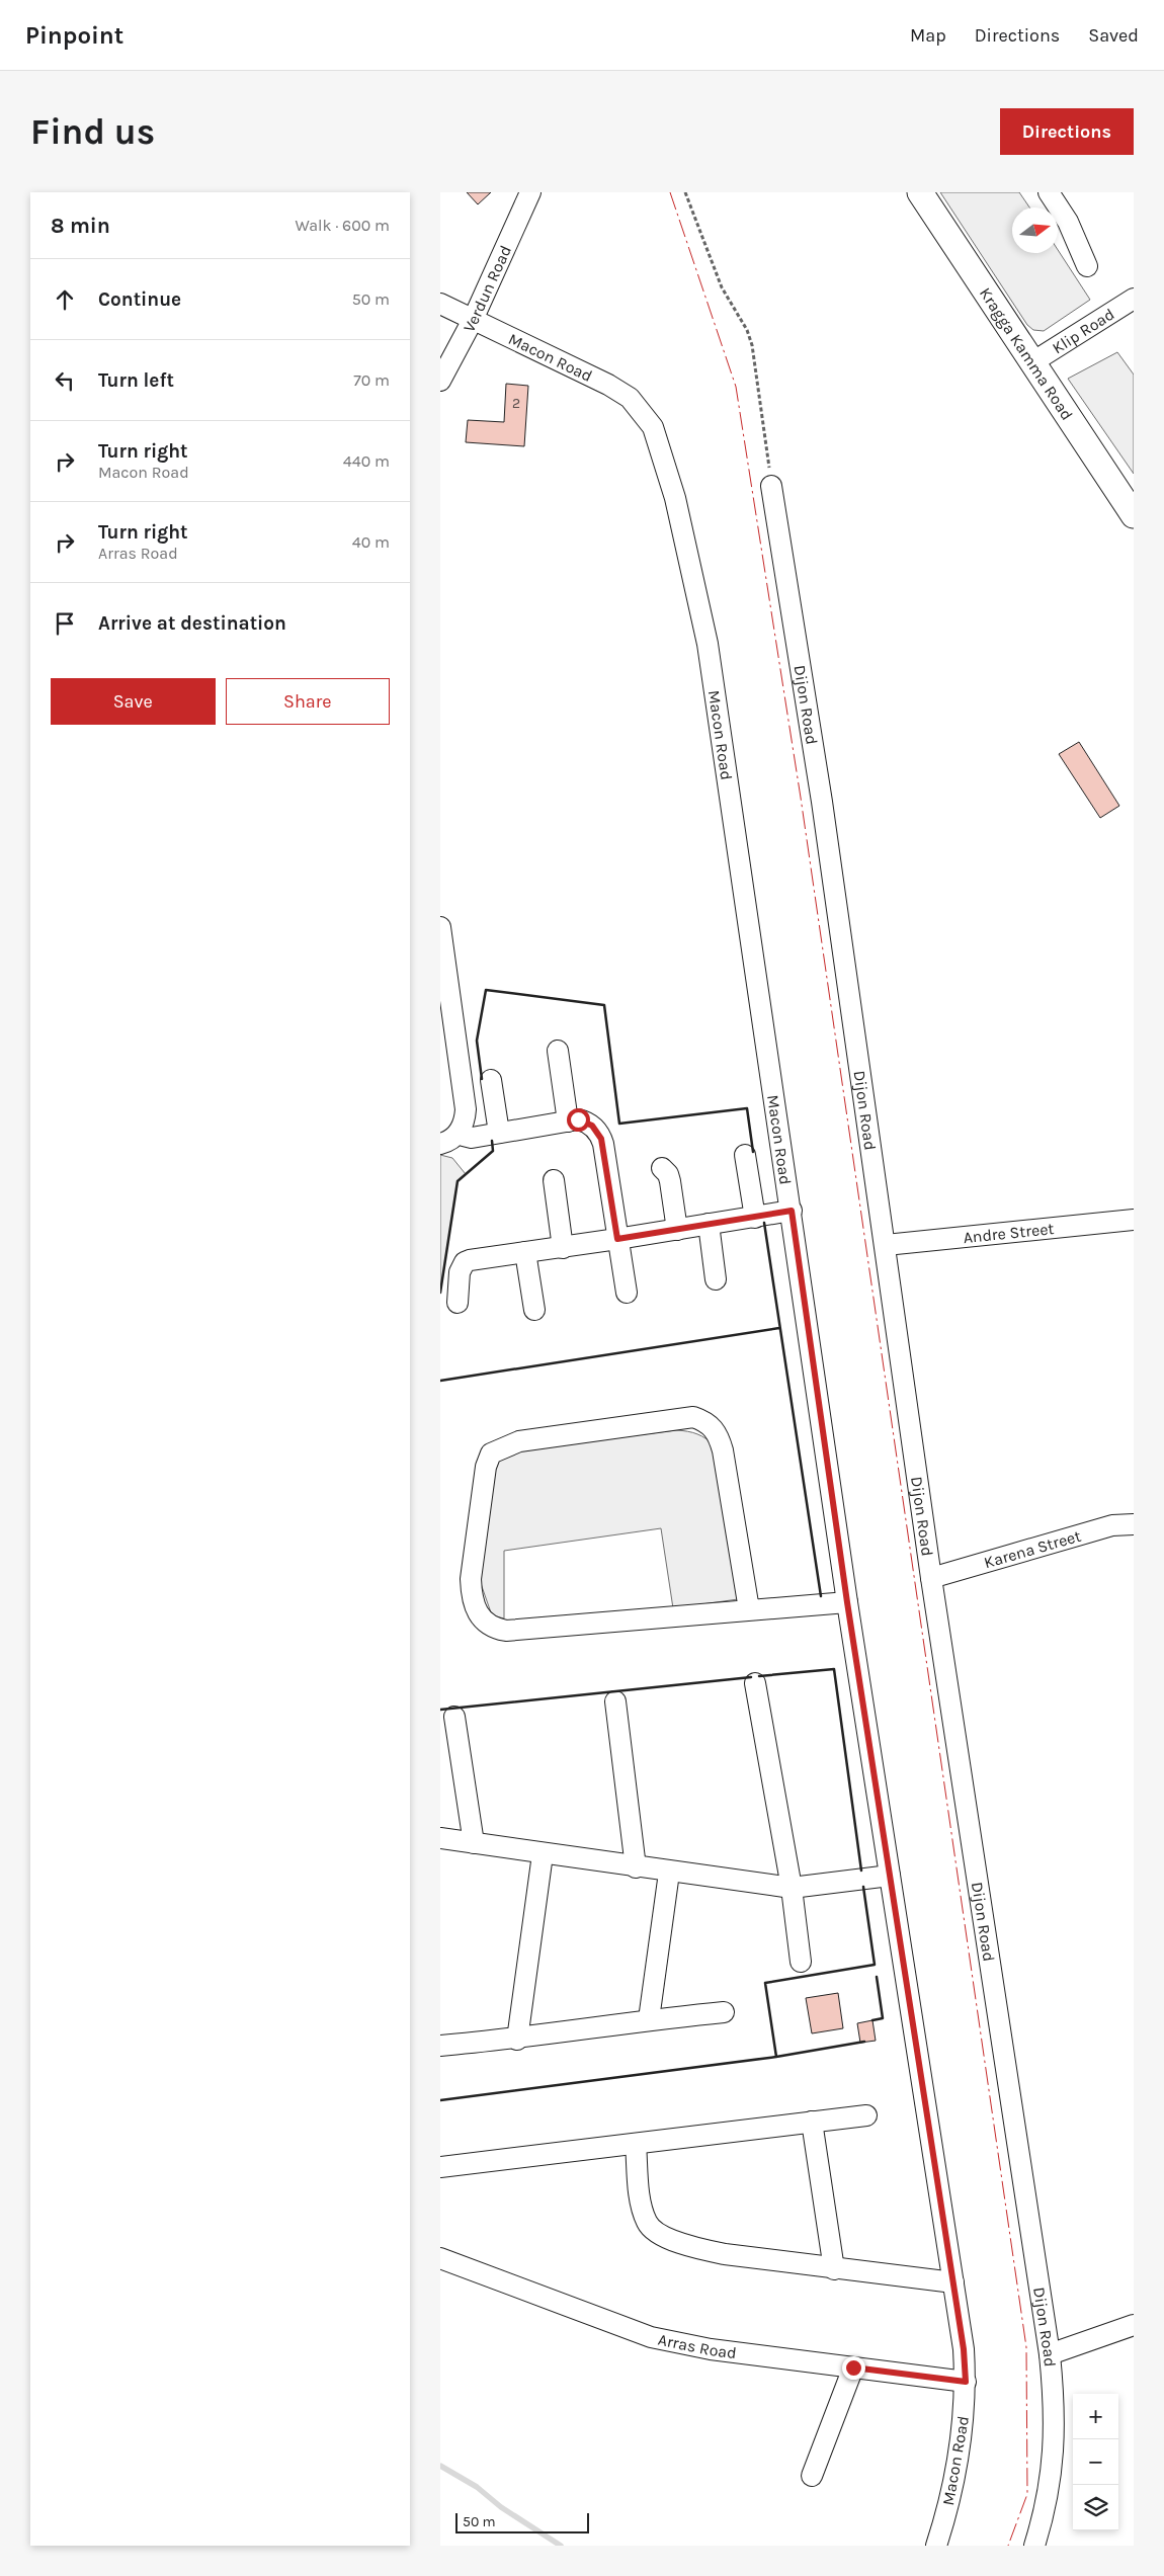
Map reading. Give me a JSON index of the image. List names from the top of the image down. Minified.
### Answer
{"streets":{"main road":["Kragga Kamma Road"],"street":["Verdun Road","Klip Road","Macon Road","Dijon Road","Andre Street","Karena Street","Arras Road"]},"crossings":[["Verdun Road","Macon Road"],["Klip Road","Kragga Kamma Road"],["Macon Road","Arras Road"],["Dijon Road","Andre Street"],["Dijon Road","Karena Street"]],"house_numbers":["2"],"scale_bar":"50 m","north":"right","page":{"header":"Pinpoint","nav":["Map","Directions","Saved"],"buttons":["Directions",["Save","Share"]],"title":"Find us","heading":["8 min","Walk · 600 m"],"list":[["Continue","50 m"],["Turn left","70 m"],["Turn right","Macon Road","440 m"],["Turn right","Arras Road","40 m"],"Arrive at destination"],"map_buttons":["+","−"],"scale":"50 m"}}
